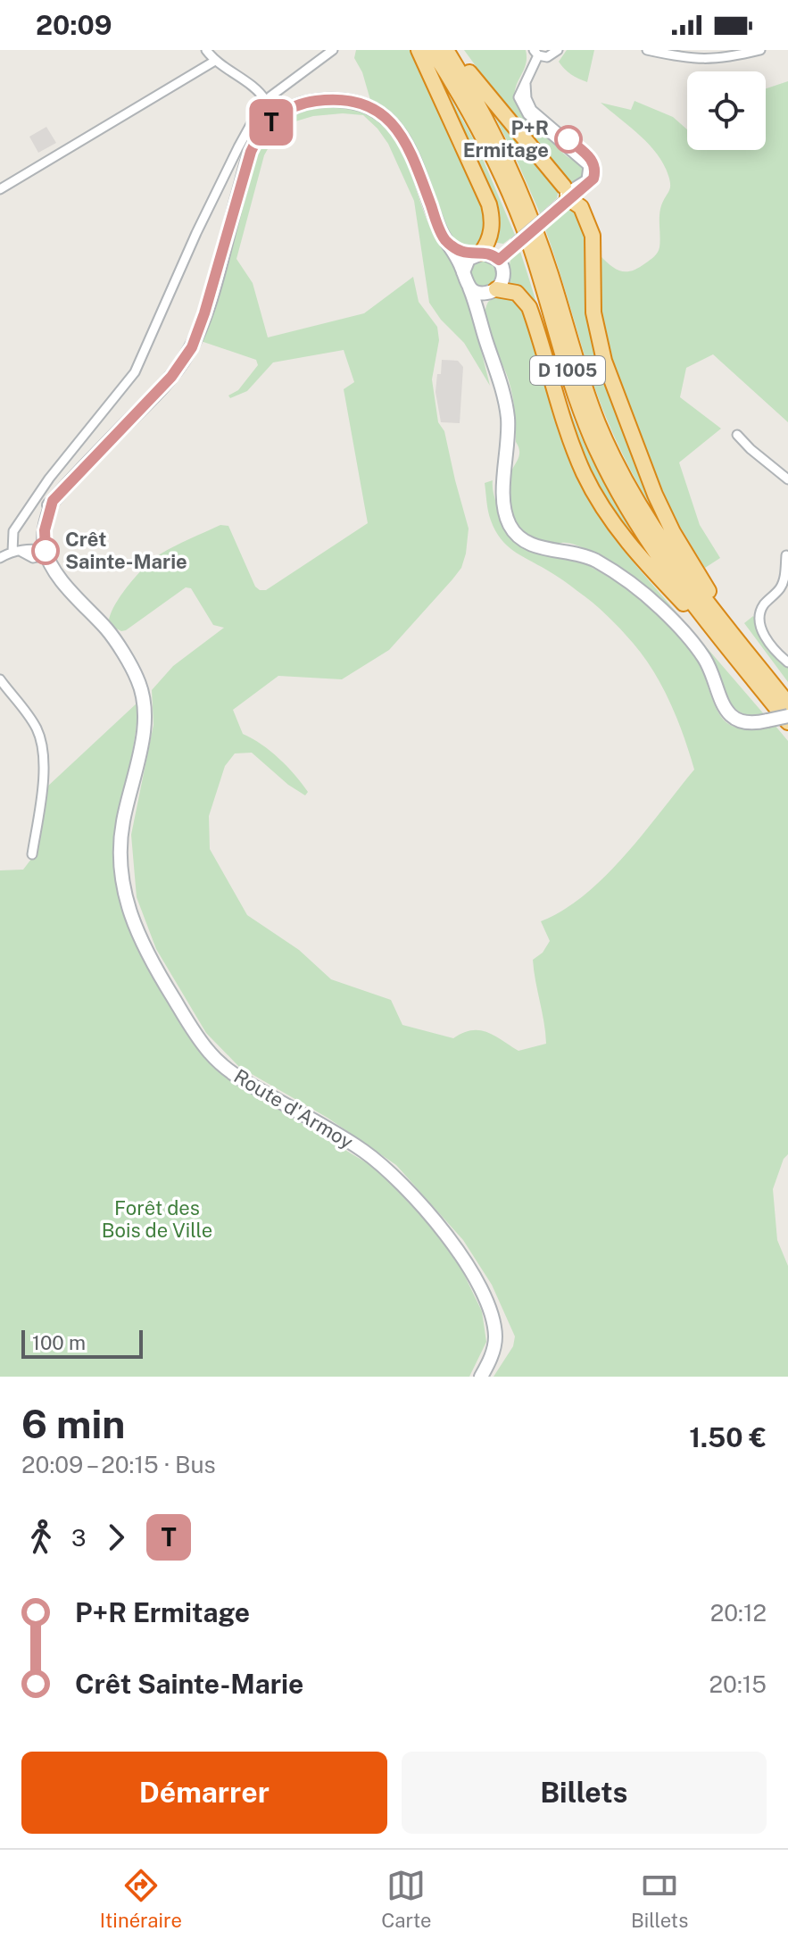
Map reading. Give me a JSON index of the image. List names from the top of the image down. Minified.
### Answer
{"streets":{"highway":["D 1005"],"main road":["Route d'Armoy"]},"parks":["Forêt des Bois de Ville"],"places":["P+R Ermitage","Crêt Sainte-Marie"],"lines":["bus line T"],"scale_bar":"100 m","page":{"status":"20:09","on_map":"T","scale":"100 m","heading":["6 min","20:09 – 20:15 · Bus","1.50 €"],"legs":["3","T"],"list":[{"name":"P+R Ermitage","value":"20:12"},{"name":"Crêt Sainte-Marie","value":"20:15"}],"buttons":["Démarrer","Billets"],"tabs":["Itinéraire","Carte","Billets"]}}
